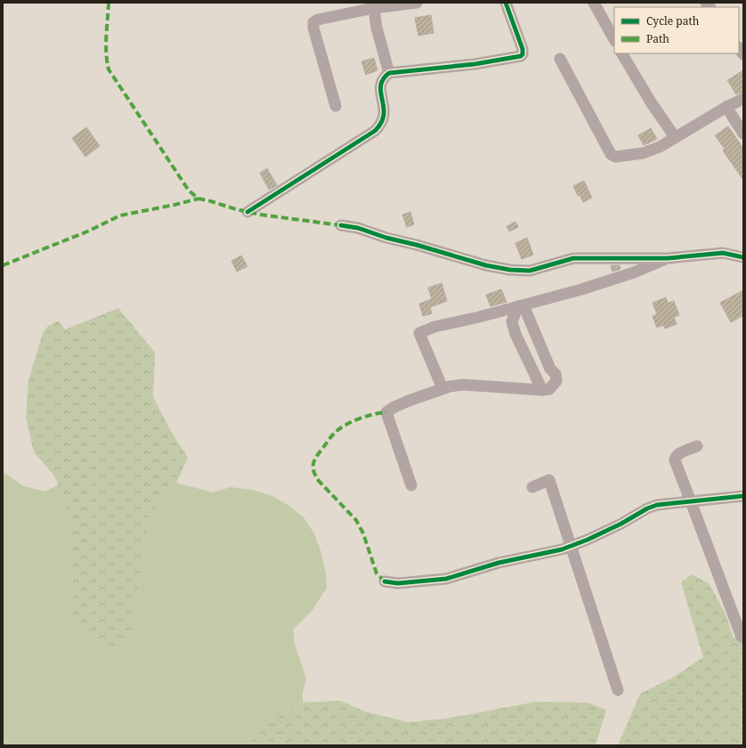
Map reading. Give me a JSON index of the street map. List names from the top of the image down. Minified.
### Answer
{"legend":["Cycle path","Path"]}
